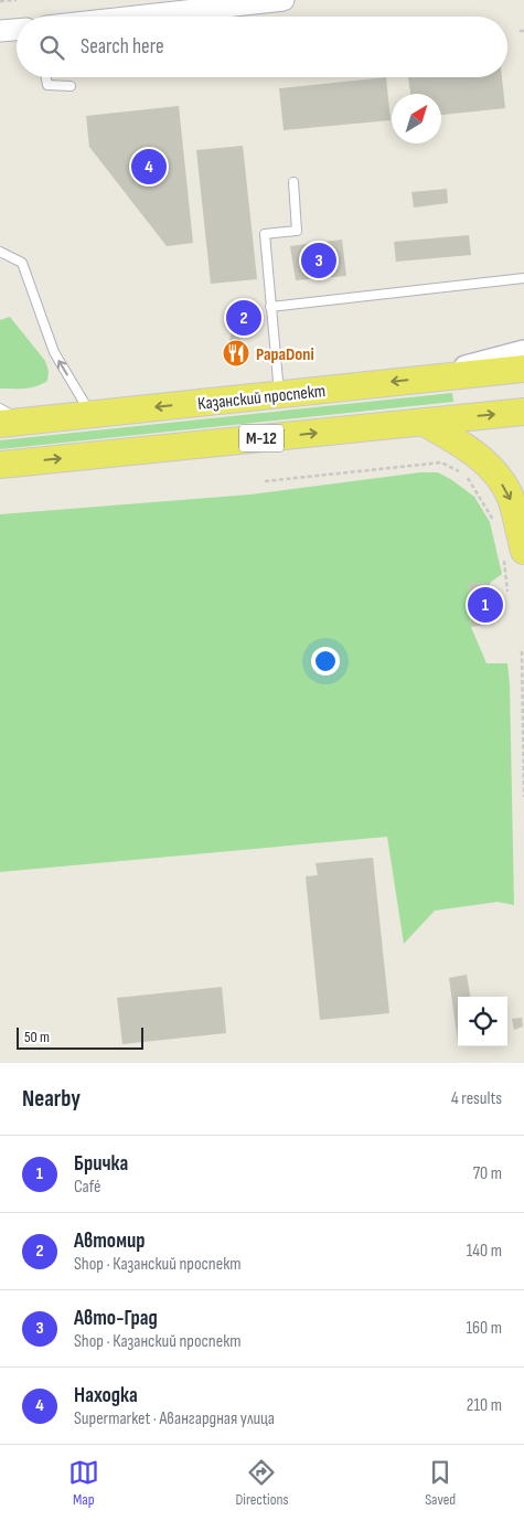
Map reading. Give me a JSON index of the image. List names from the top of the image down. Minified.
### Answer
{"streets":{"main road":["Казанский проспект","М-12"]},"places":{"restaurant":["PapaDoni"]},"scale_bar":"50 m","north":"top right","page":{"search":"Search here","pins":["4","3","2","1"],"scale":"50 m","heading":["Nearby","4 results"],"list":[{"mark":"1","name":"Бричка","note":"Café","value":"70 m"},{"mark":"2","name":"Автомир","note":"Shop · Казанский проспект","value":"140 m"},{"mark":"3","name":"Авто-Град","note":"Shop · Казанский проспект","value":"160 m"},{"mark":"4","name":"Находка","note":"Supermarket · Авангардная улица","value":"210 m"}],"nav":["Map","Directions","Saved"]}}
